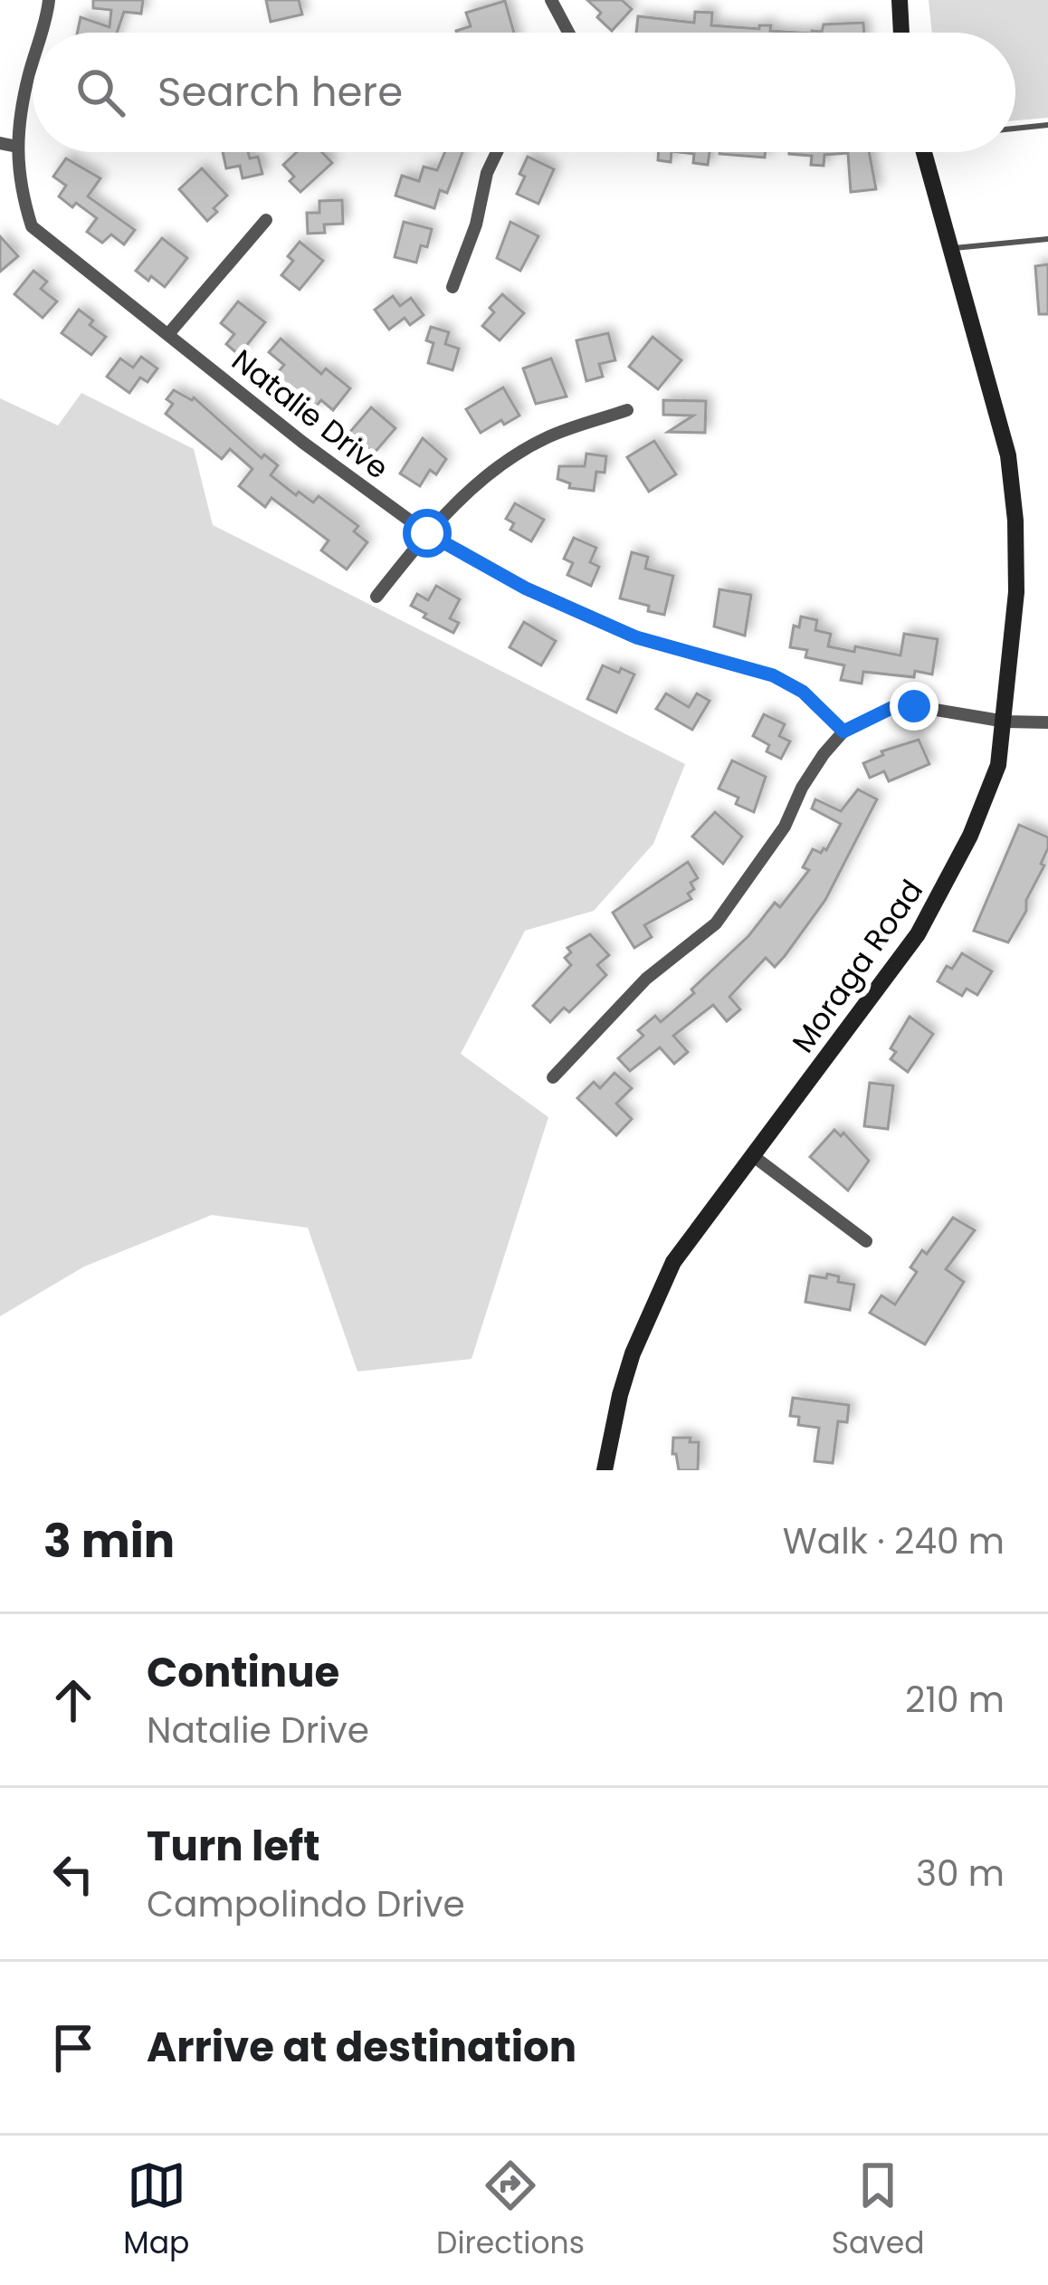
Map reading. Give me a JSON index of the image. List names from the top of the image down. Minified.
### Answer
{"streets":{"main road":["Moraga Road"],"street":["Natalie Drive"]},"page":{"search":"Search here","heading":["3 min","Walk · 240 m"],"list":[["Continue","Natalie Drive","210 m"],["Turn left","Campolindo Drive","30 m"],"Arrive at destination"],"nav":["Map","Directions","Saved"]}}
